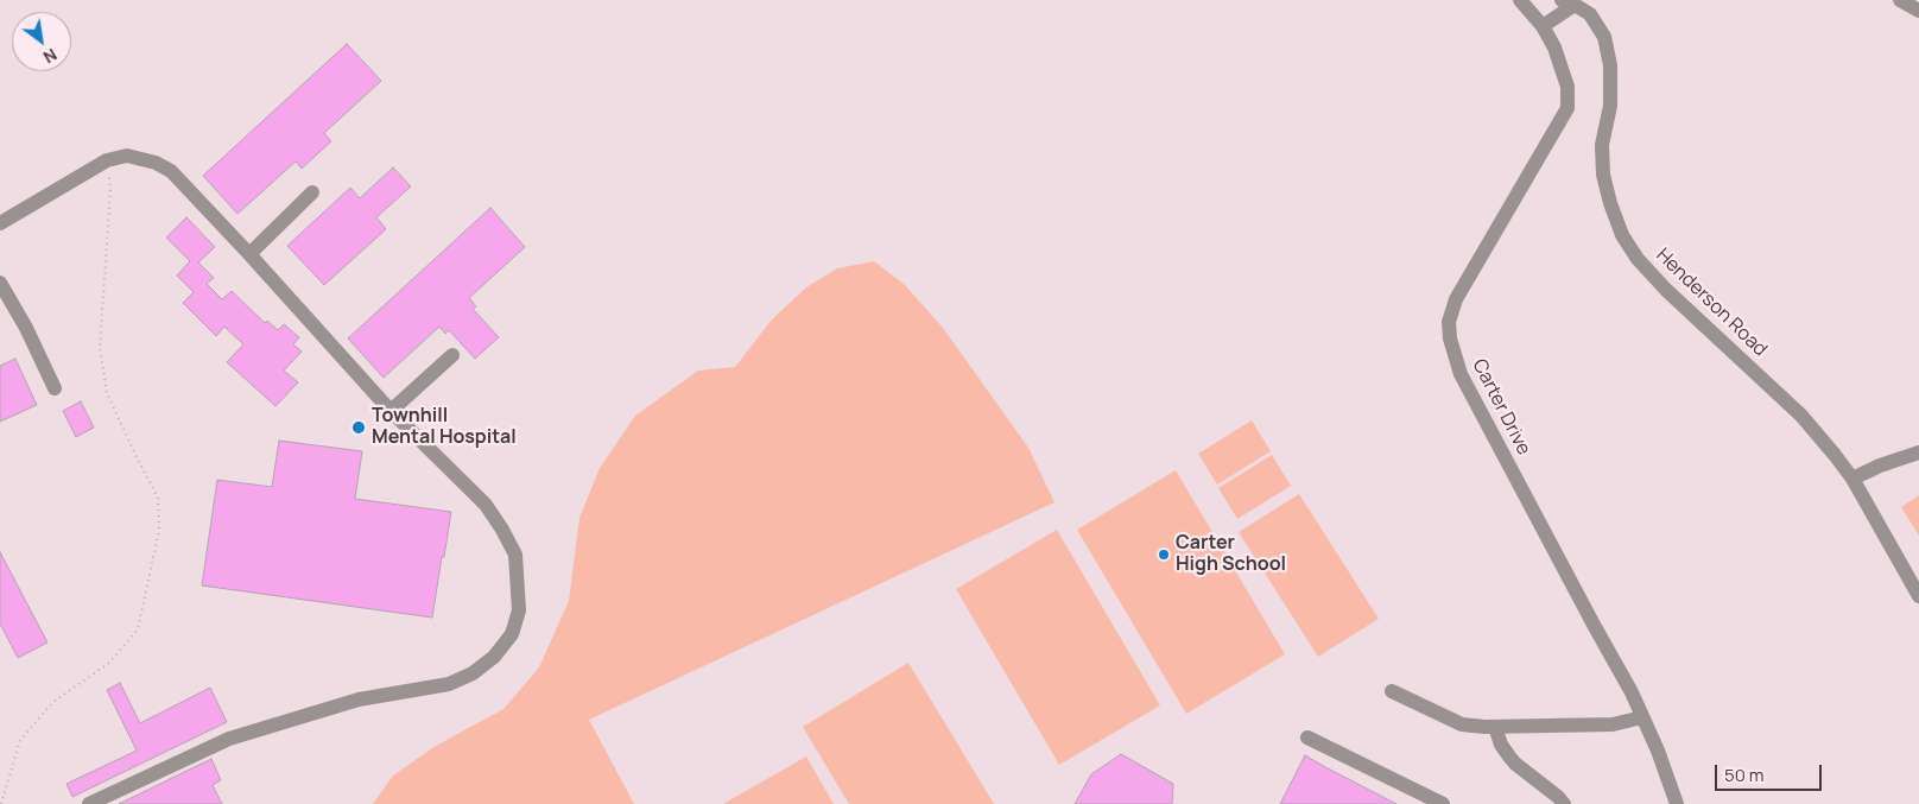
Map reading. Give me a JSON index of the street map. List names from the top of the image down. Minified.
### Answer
{"streets":{"street":["Henderson Road","Carter Drive"]},"crossings":[["Henderson Road","Carter Drive"]],"places":["Townhill Mental Hospital","Carter High School"],"scale_bar":"50 m","north":"bottom right"}
